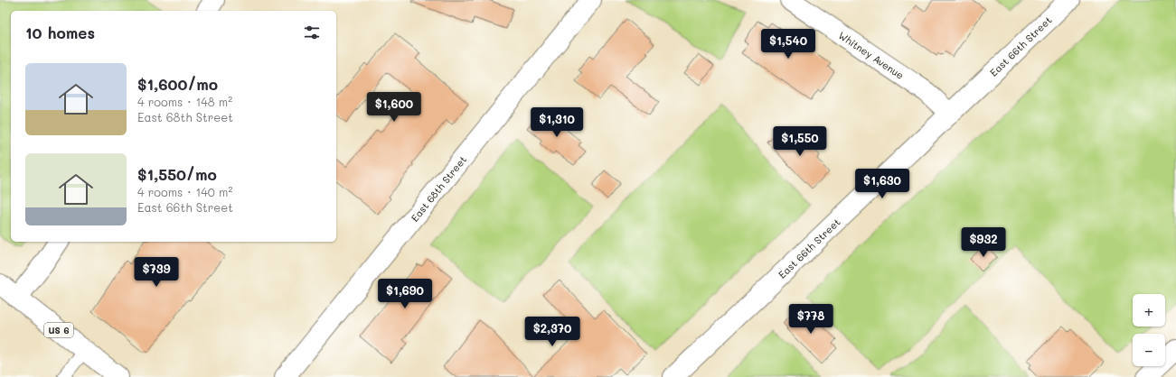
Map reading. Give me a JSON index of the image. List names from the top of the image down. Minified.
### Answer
{"streets":{"street":["East 66th Street","Whitney Avenue","East 68th Street","US 6"]},"crossings":[["East 66th Street","Whitney Avenue"]],"page":{"heading":"10 homes","price":["$1,540","$1,600","$1,310","$1,550","$1,630","$932","$739","$1,690","$778","$2,370"],"list":[{"name":"$1,600/mo","note":"4 rooms · 148 m² · East 68th Street"},{"name":"$1,550/mo","note":"4 rooms · 140 m² · East 66th Street"}],"map_buttons":["+","−"]}}
